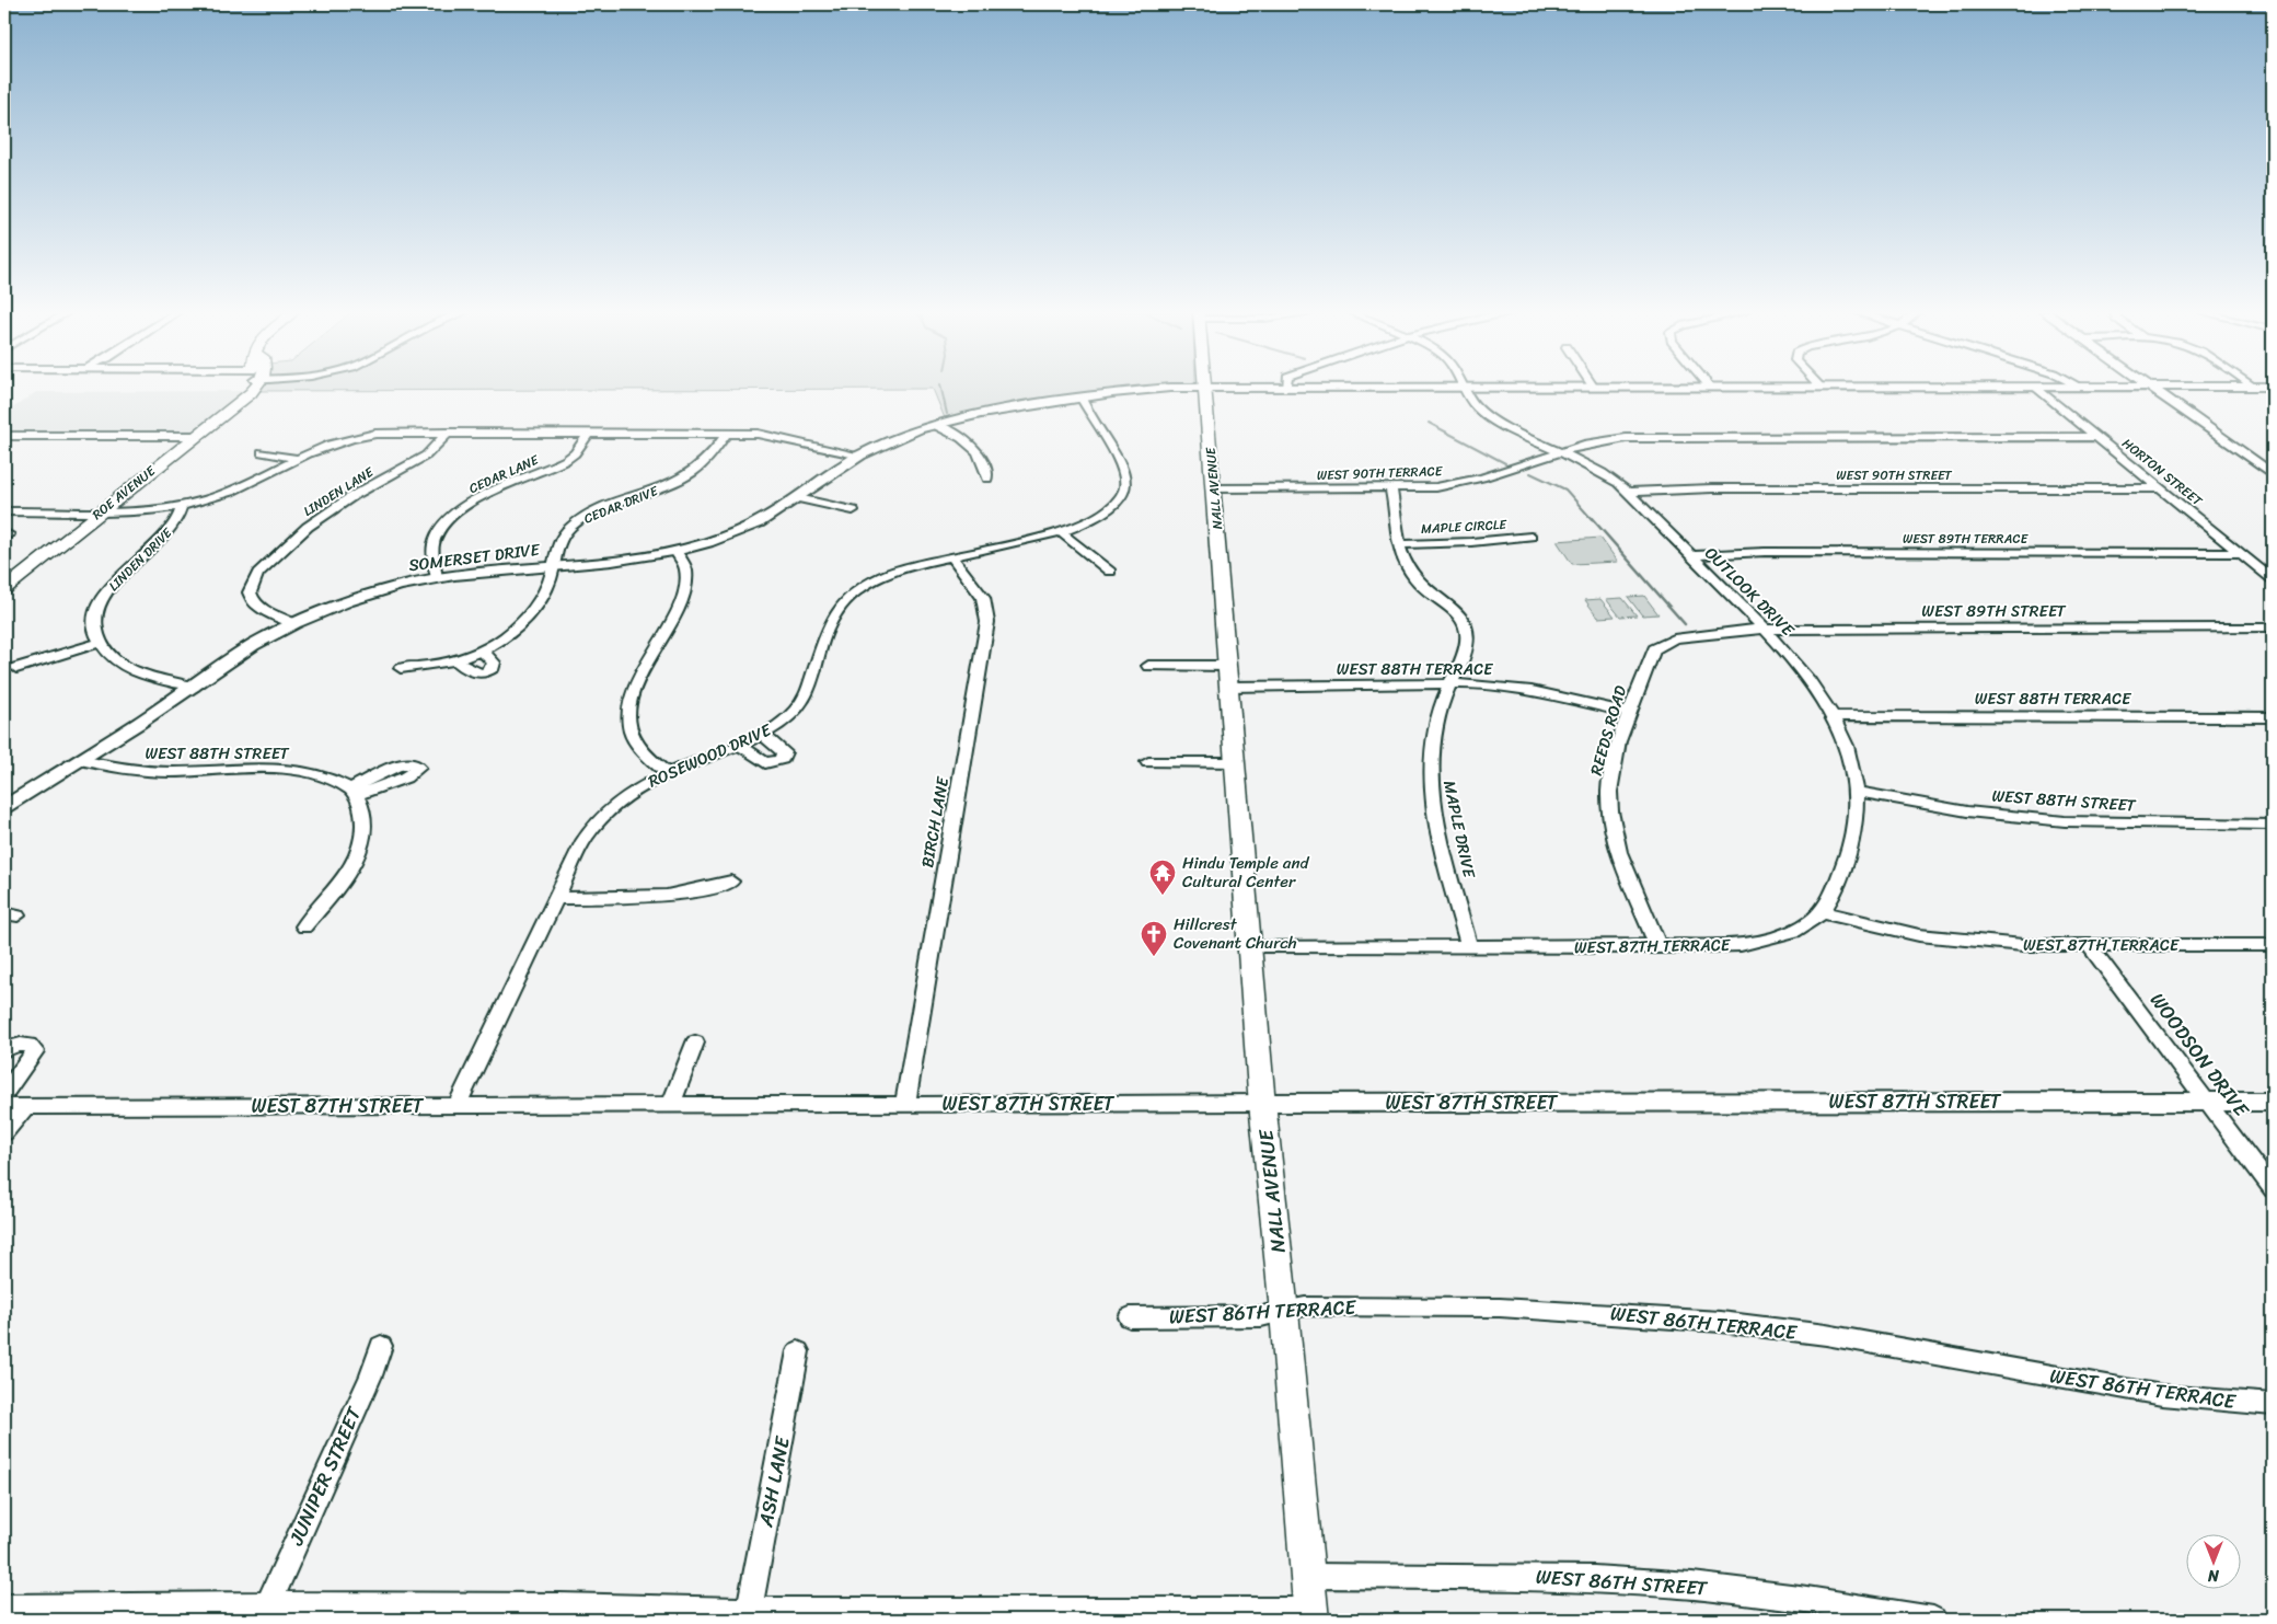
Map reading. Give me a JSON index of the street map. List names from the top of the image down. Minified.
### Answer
{"streets":{"main road":["NALL AVENUE","ROE AVENUE"],"street":["HORTON STREET","WEST 90TH TERRACE","CEDAR LANE","WEST 90TH STREET","LINDEN LANE","CEDAR DRIVE","MAPLE CIRCLE","WEST 89TH TERRACE","SOMERSET DRIVE","LINDEN DRIVE","OUTLOOK DRIVE","WEST 89TH STREET","WEST 88TH TERRACE","REEDS ROAD","WEST 88TH STREET","ROSEWOOD DRIVE","BIRCH LANE","MAPLE DRIVE","WEST 87TH TERRACE","WOODSON DRIVE","WEST 87TH STREET","WEST 86TH TERRACE","JUNIPER STREET","ASH LANE","WEST 86TH STREET"]},"crossings":[["HORTON STREET","WEST 90TH TERRACE"],["HORTON STREET","WEST 90TH STREET"],["HORTON STREET","WEST 89TH TERRACE"],["WEST 90TH TERRACE","NALL AVENUE"],["WEST 90TH TERRACE","OUTLOOK DRIVE"],["WEST 90TH TERRACE","MAPLE DRIVE"],["CEDAR LANE","SOMERSET DRIVE"],["WEST 90TH STREET","OUTLOOK DRIVE"],["NALL AVENUE","WEST 88TH TERRACE"],["NALL AVENUE","WEST 87TH TERRACE"],["NALL AVENUE","WEST 87TH STREET"],["NALL AVENUE","WEST 86TH TERRACE"],["NALL AVENUE","WEST 86TH STREET"],["LINDEN LANE","SOMERSET DRIVE"],["CEDAR DRIVE","SOMERSET DRIVE"],["MAPLE CIRCLE","MAPLE DRIVE"],["WEST 89TH TERRACE","OUTLOOK DRIVE"],["SOMERSET DRIVE","WEST 88TH STREET"],["SOMERSET DRIVE","ROSEWOOD DRIVE"],["OUTLOOK DRIVE","WEST 89TH STREET"],["OUTLOOK DRIVE","WEST 88TH TERRACE"],["OUTLOOK DRIVE","WEST 88TH STREET"],["OUTLOOK DRIVE","WEST 87TH TERRACE"],["WEST 89TH STREET","REEDS ROAD"],["WEST 88TH TERRACE","REEDS ROAD"],["WEST 88TH TERRACE","MAPLE DRIVE"],["REEDS ROAD","WEST 87TH TERRACE"],["ROSEWOOD DRIVE","BIRCH LANE"],["ROSEWOOD DRIVE","WEST 87TH STREET"],["BIRCH LANE","WEST 87TH STREET"],["MAPLE DRIVE","WEST 87TH TERRACE"],["WEST 87TH TERRACE","WOODSON DRIVE"],["WOODSON DRIVE","WEST 87TH STREET"]],"places":{"temple":["Hindu Temple and Cultural Center"],"church":["Hillcrest Covenant Church"]},"north":"bottom"}
